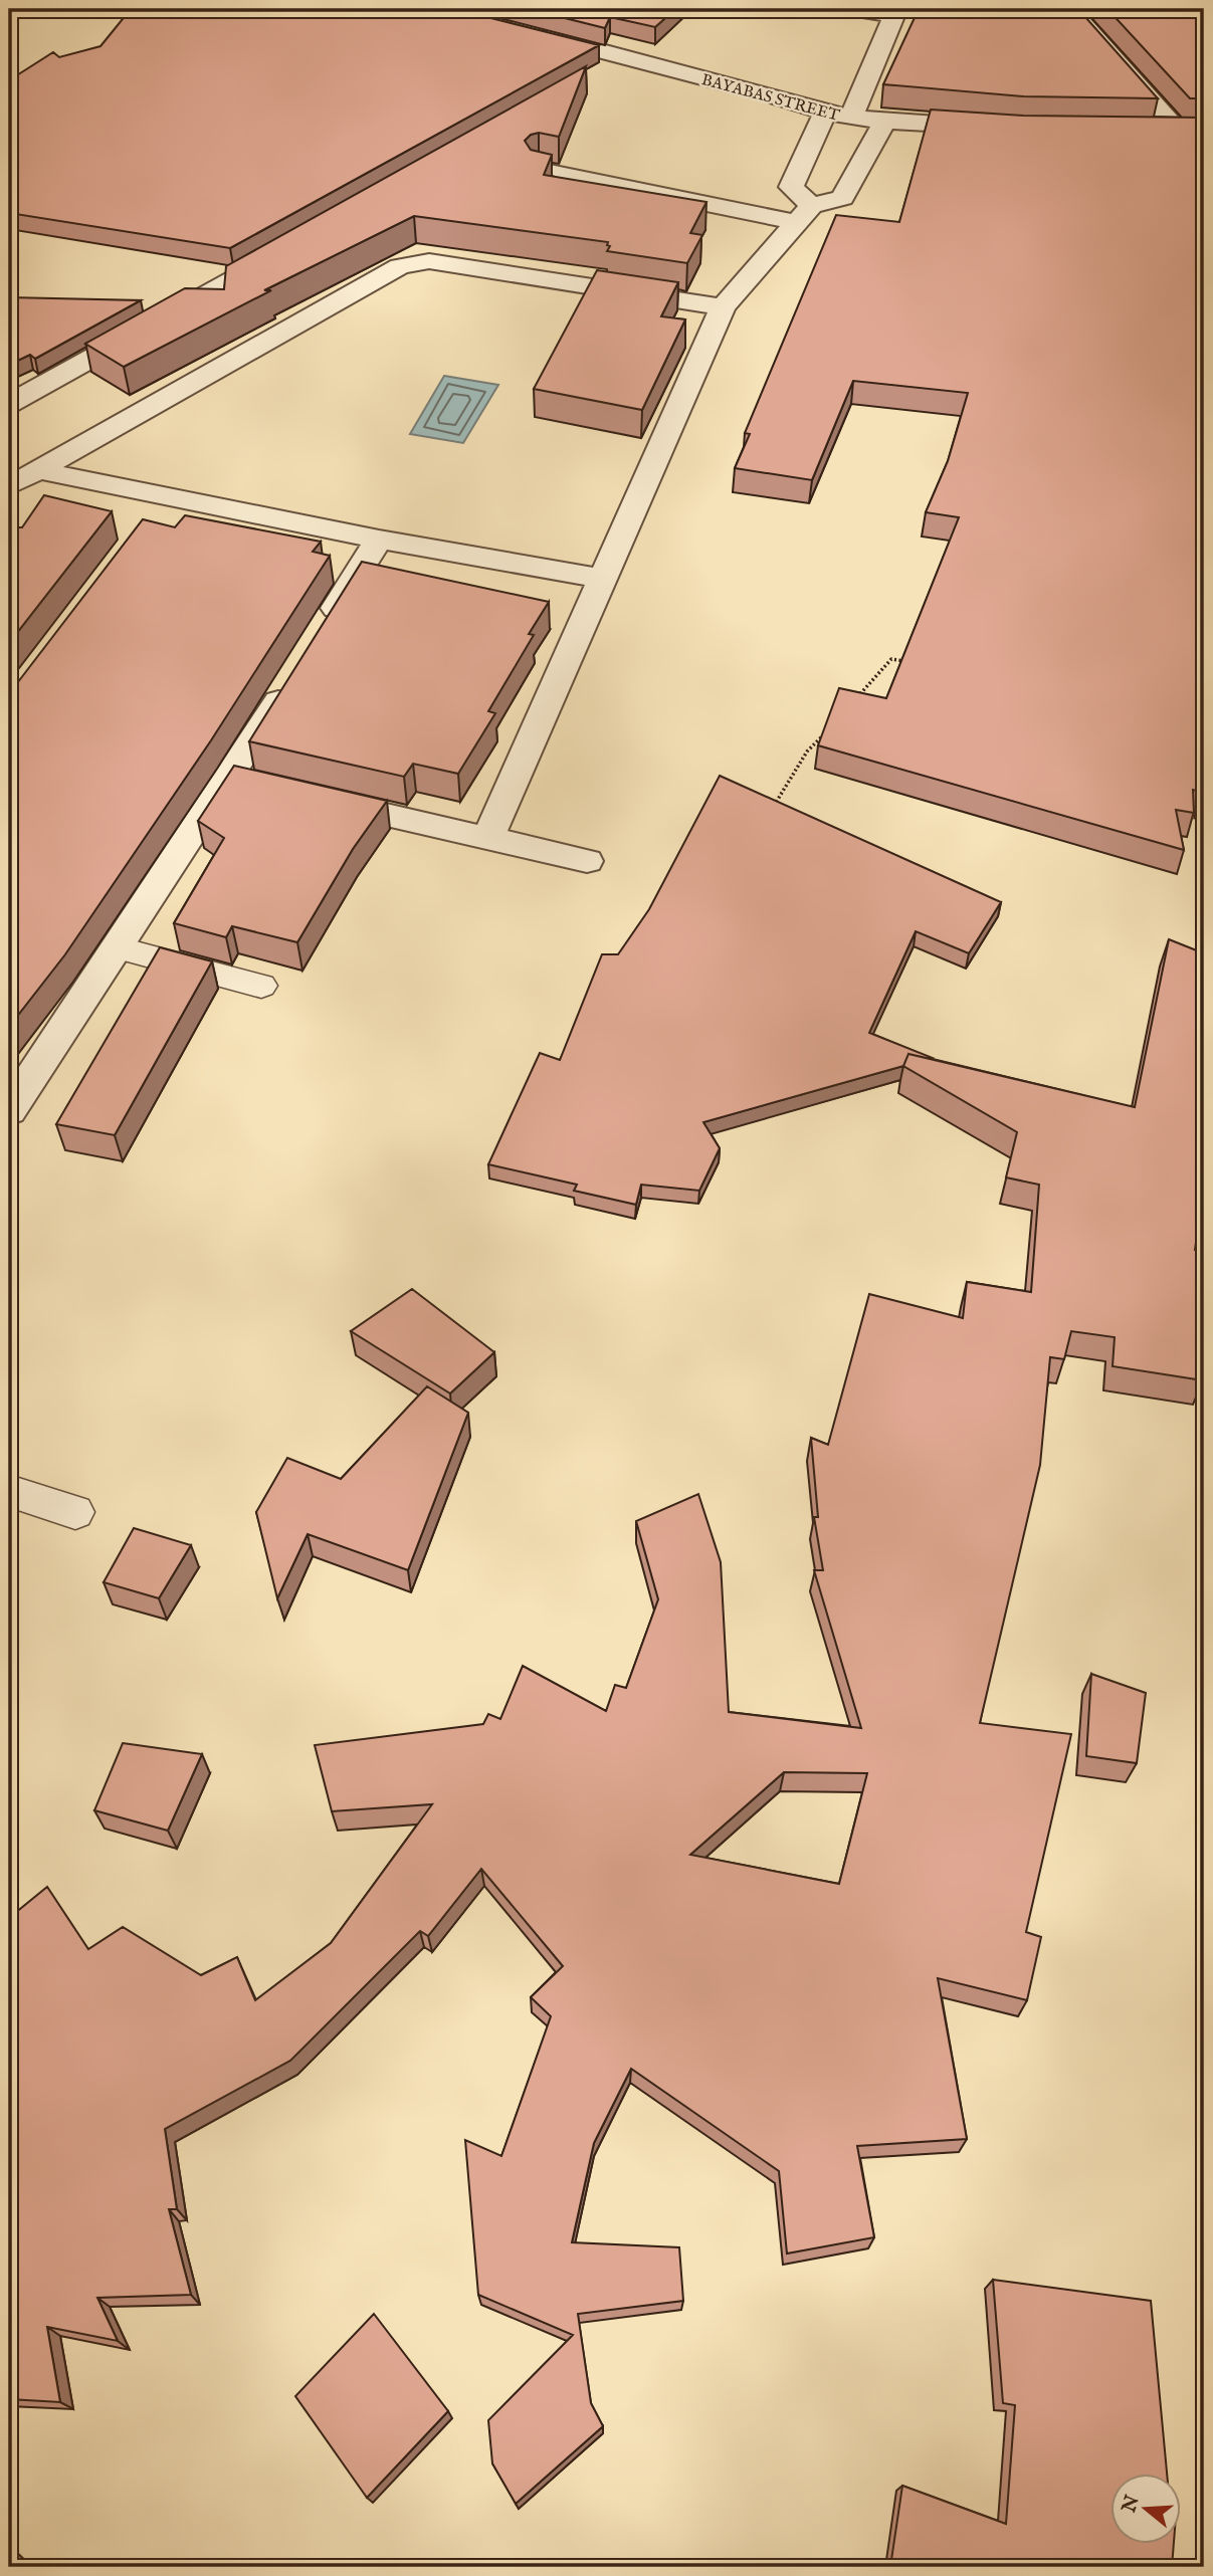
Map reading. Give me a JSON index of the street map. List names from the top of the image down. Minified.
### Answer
{"streets":{"street":["BAYABAS STREET"]},"north":"left"}
